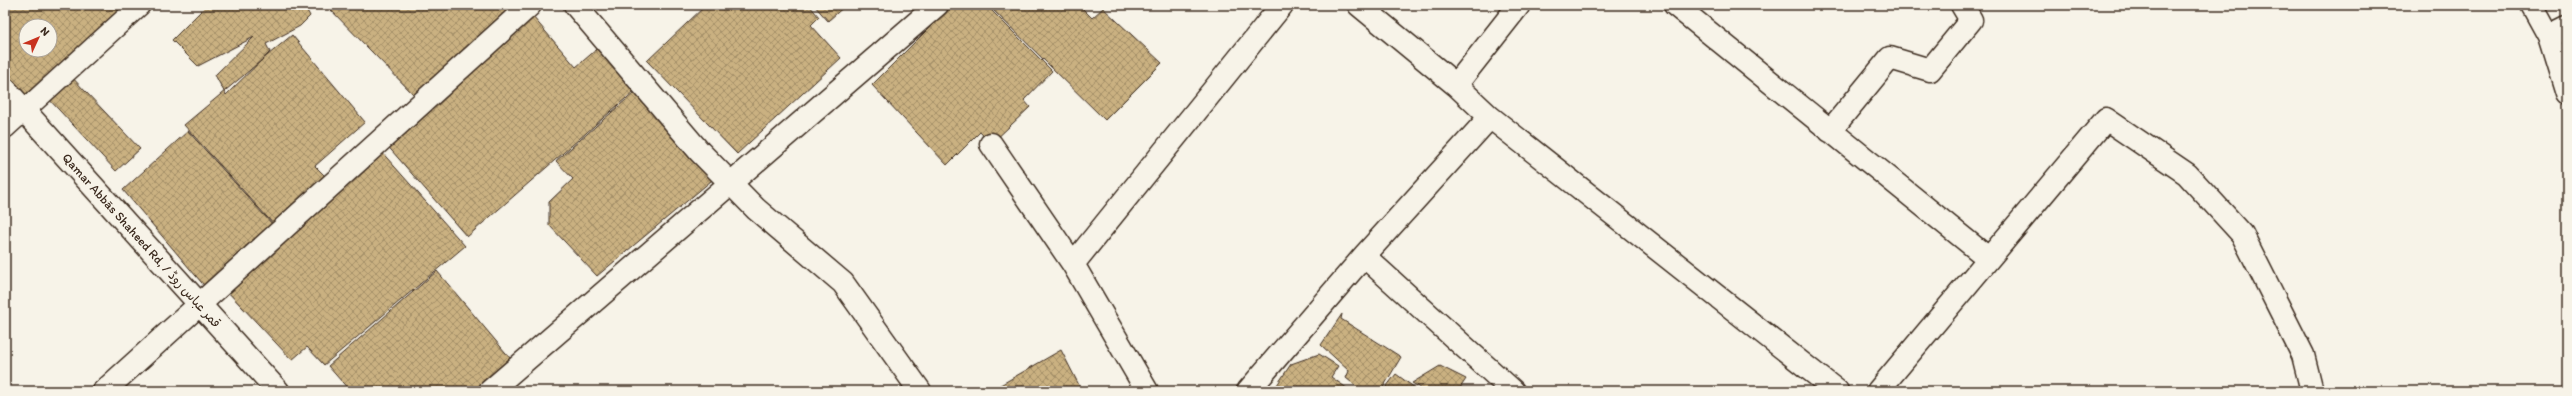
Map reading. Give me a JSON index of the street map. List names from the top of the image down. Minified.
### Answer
{"streets":{"street":["Qamar Abbās Shaheed Rd, / قمر عباس روڈ"]},"north":"top right"}
